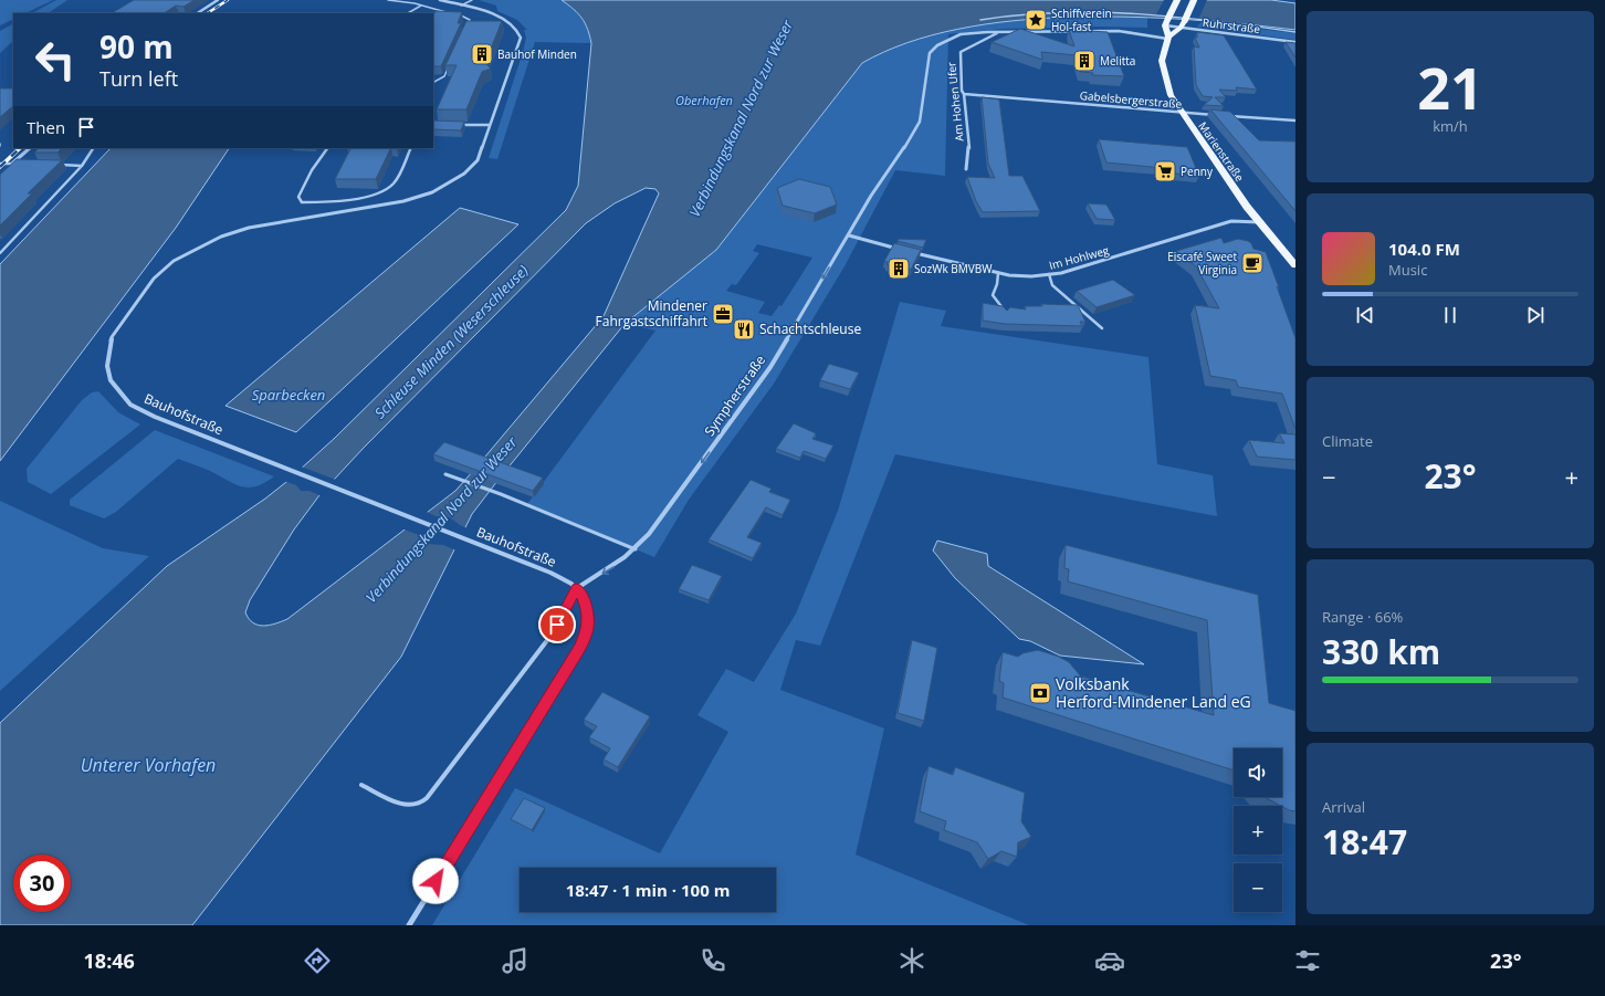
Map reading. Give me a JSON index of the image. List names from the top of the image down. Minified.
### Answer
{"streets":{"main road":["Marienstraße"],"street":["Ruhrstraße","Gabelsbergerstraße","Am Hohen Ufer","Im Hohlweg","Sympherstraße","Bauhofstraße"]},"crossings":[["Gabelsbergerstraße","Am Hohen Ufer"],["Gabelsbergerstraße","Marienstraße"],["Am Hohen Ufer","Sympherstraße"],["Marienstraße","Im Hohlweg"],["Marienstraße","Sympherstraße"],["Im Hohlweg","Sympherstraße"],["Sympherstraße","Bauhofstraße"]],"one_way":["Sympherstraße"],"water":["Oberhafen","Verbindungskanal Nord zur Weser","Schleuse Minden (Weserschleuse)","Sparbecken","Unterer Vorhafen"],"places":{"place":["Schiffverein Hol-fast"],"building":["Bauhof Minden","Melitta","SozWk BMVBW"],"supermarket":["Penny"],"cafe":["Eiscafé Sweet Virginia"],"office":["Mindener Fahrgastschiffahrt"],"restaurant":["Schachtschleuse"],"bank":["Volksbank Herford-Mindener Land eG"]},"page":{"tile":[["21","km/h"],"Climate",["Range · 66%","330 km"],["Arrival","18:47"]],"turn":["90 m","Turn left"],"then":"Then","song":["104.0 FM","Music"],"heat":["−","23°","+"],"map_buttons":["+","−"],"limit":"30","trip":"18:47 · 1 min · 100 m","tabs":["18:46","23°"]}}
